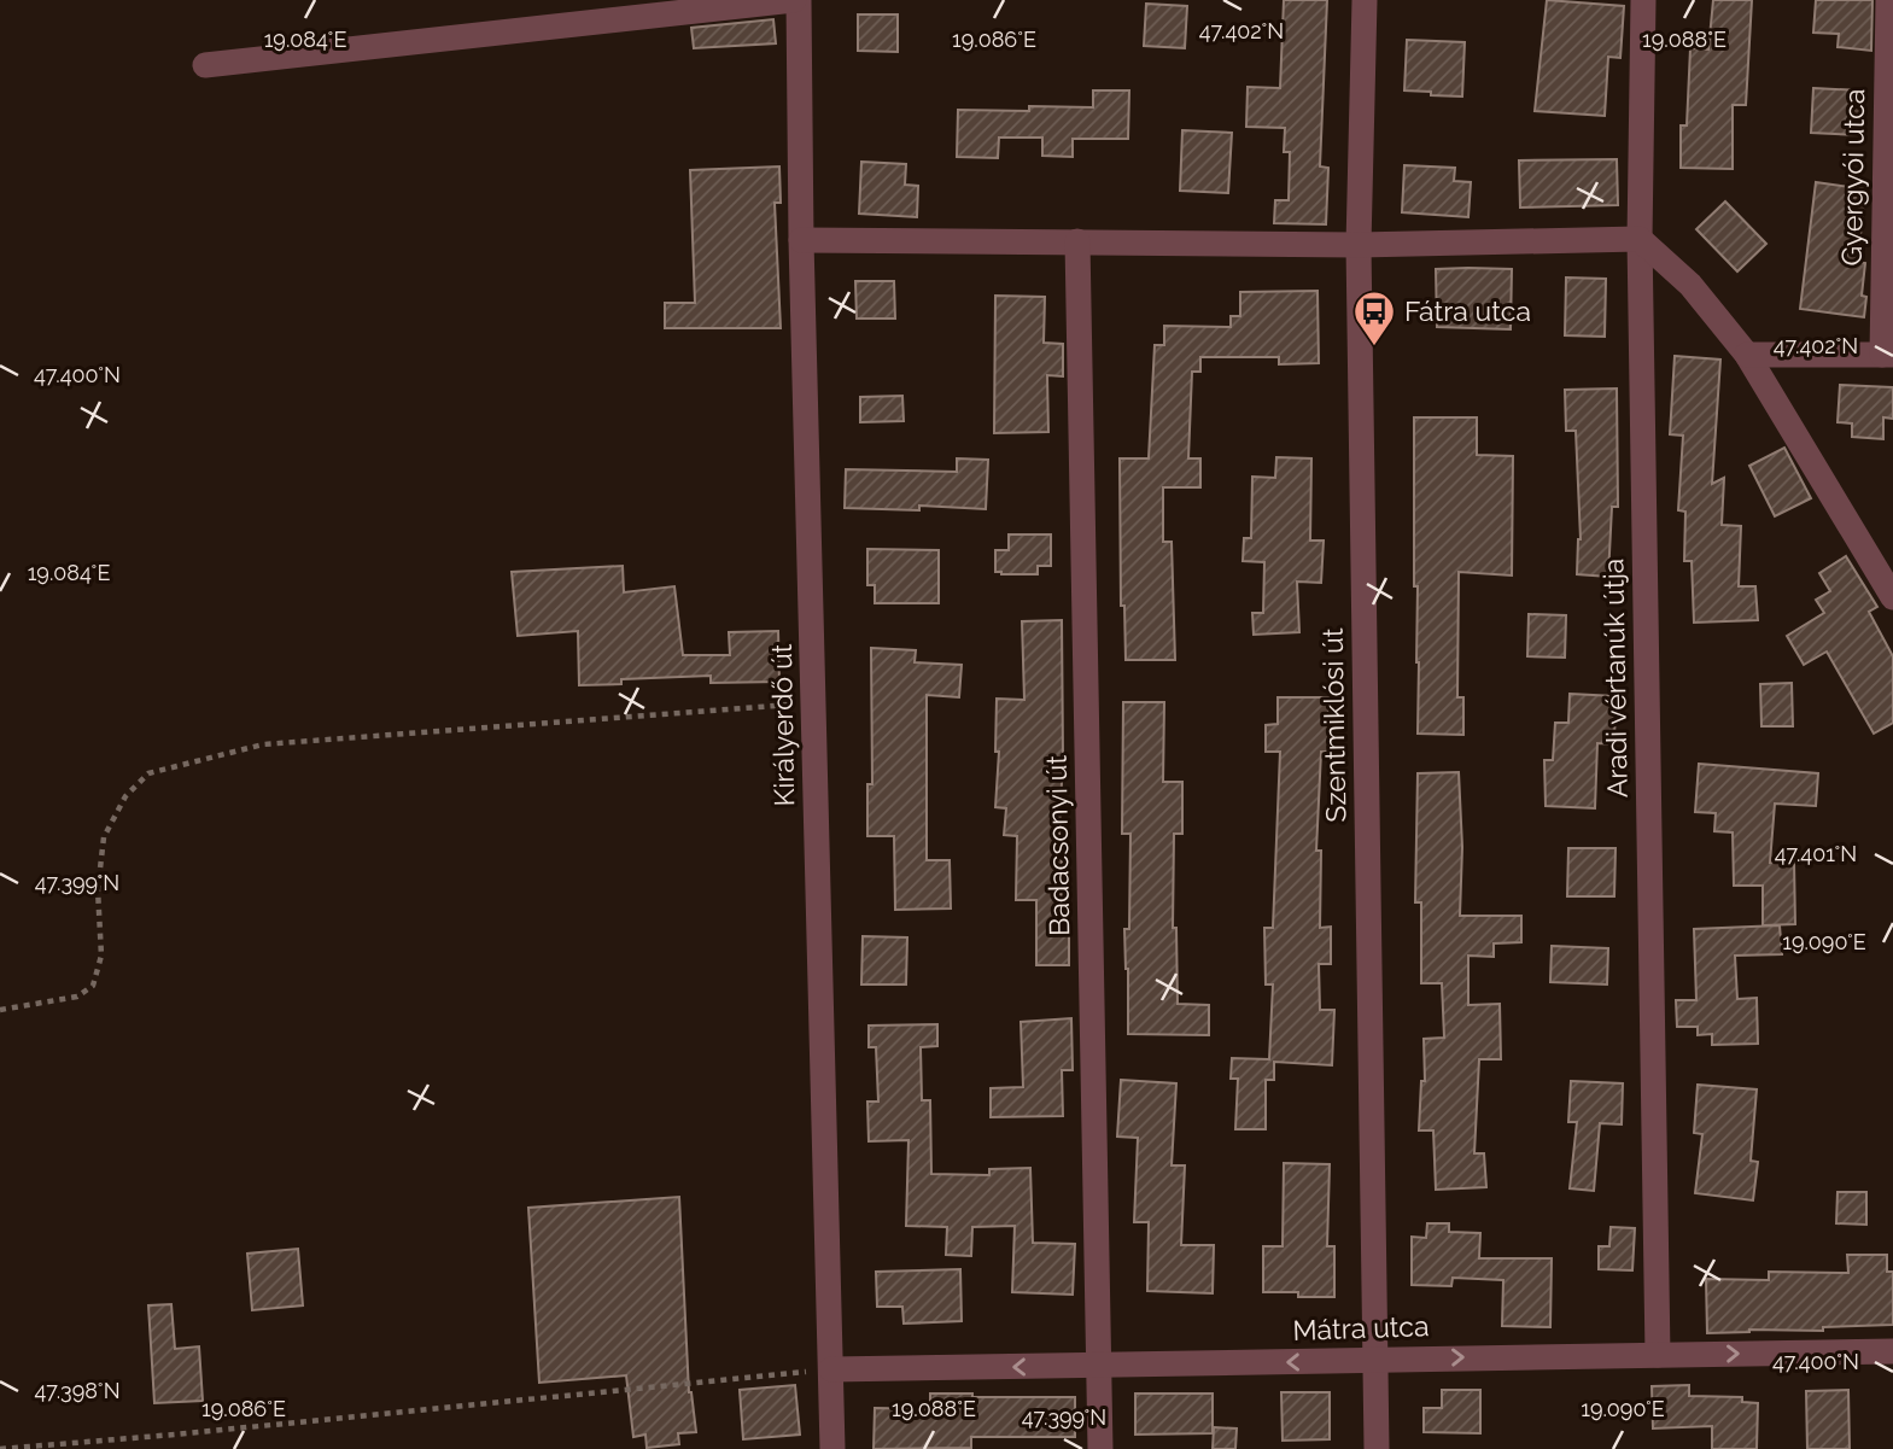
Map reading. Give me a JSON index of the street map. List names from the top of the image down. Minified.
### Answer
{"streets":{"street":["Gyergyói utca","Aradi vértanúk útja","Királyerdő út","Szentmiklósi út","Badacsonyi út","Mátra utca"]},"crossings":[["Aradi vértanúk útja","Mátra utca"],["Királyerdő út","Mátra utca"],["Szentmiklósi út","Mátra utca"],["Badacsonyi út","Mátra utca"]],"places":{"bus stop":["Fátra utca"]},"coordinates":["47.402°N","19.084°E","19.086°E","19.088°E","47.400°N","47.401°N","47.399°N","19.090°E","47.398°N"]}
